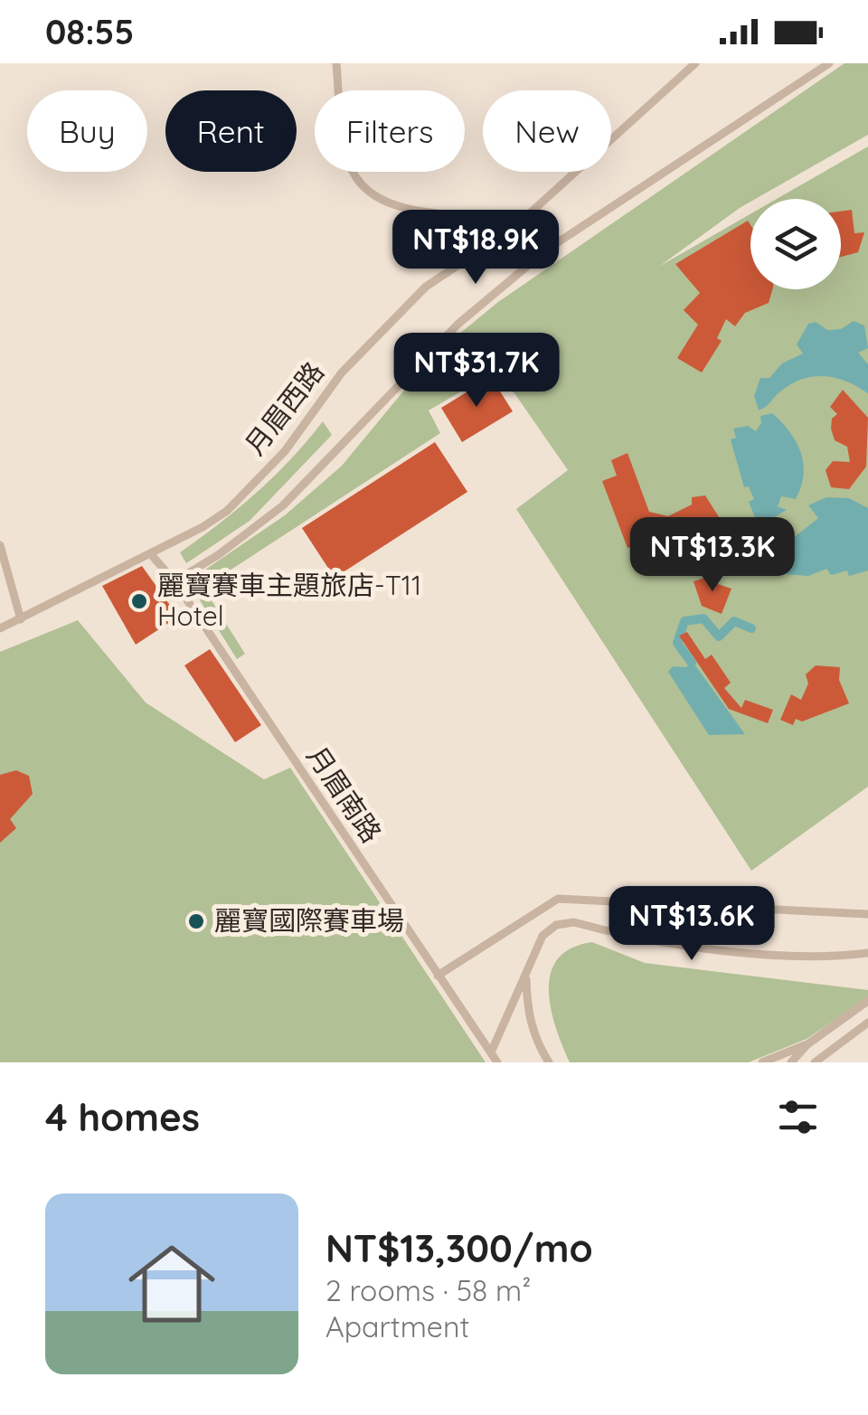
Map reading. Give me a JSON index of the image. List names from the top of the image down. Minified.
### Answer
{"streets":{"street":["月眉西路","月眉南路"]},"crossings":[["月眉西路","月眉南路"]],"places":["麗寶賽車主題旅店-T11 Hotel","麗寶國際賽車場"],"page":{"status":"08:55","chip":["Buy","Rent","Filters","New"],"price":["NT$18.9K","NT$31.7K","NT$13.3K","NT$13.6K"],"heading":"4 homes","list":[{"name":"NT$13,300/mo","note":"2 rooms · 58 m² · Apartment"}]}}
